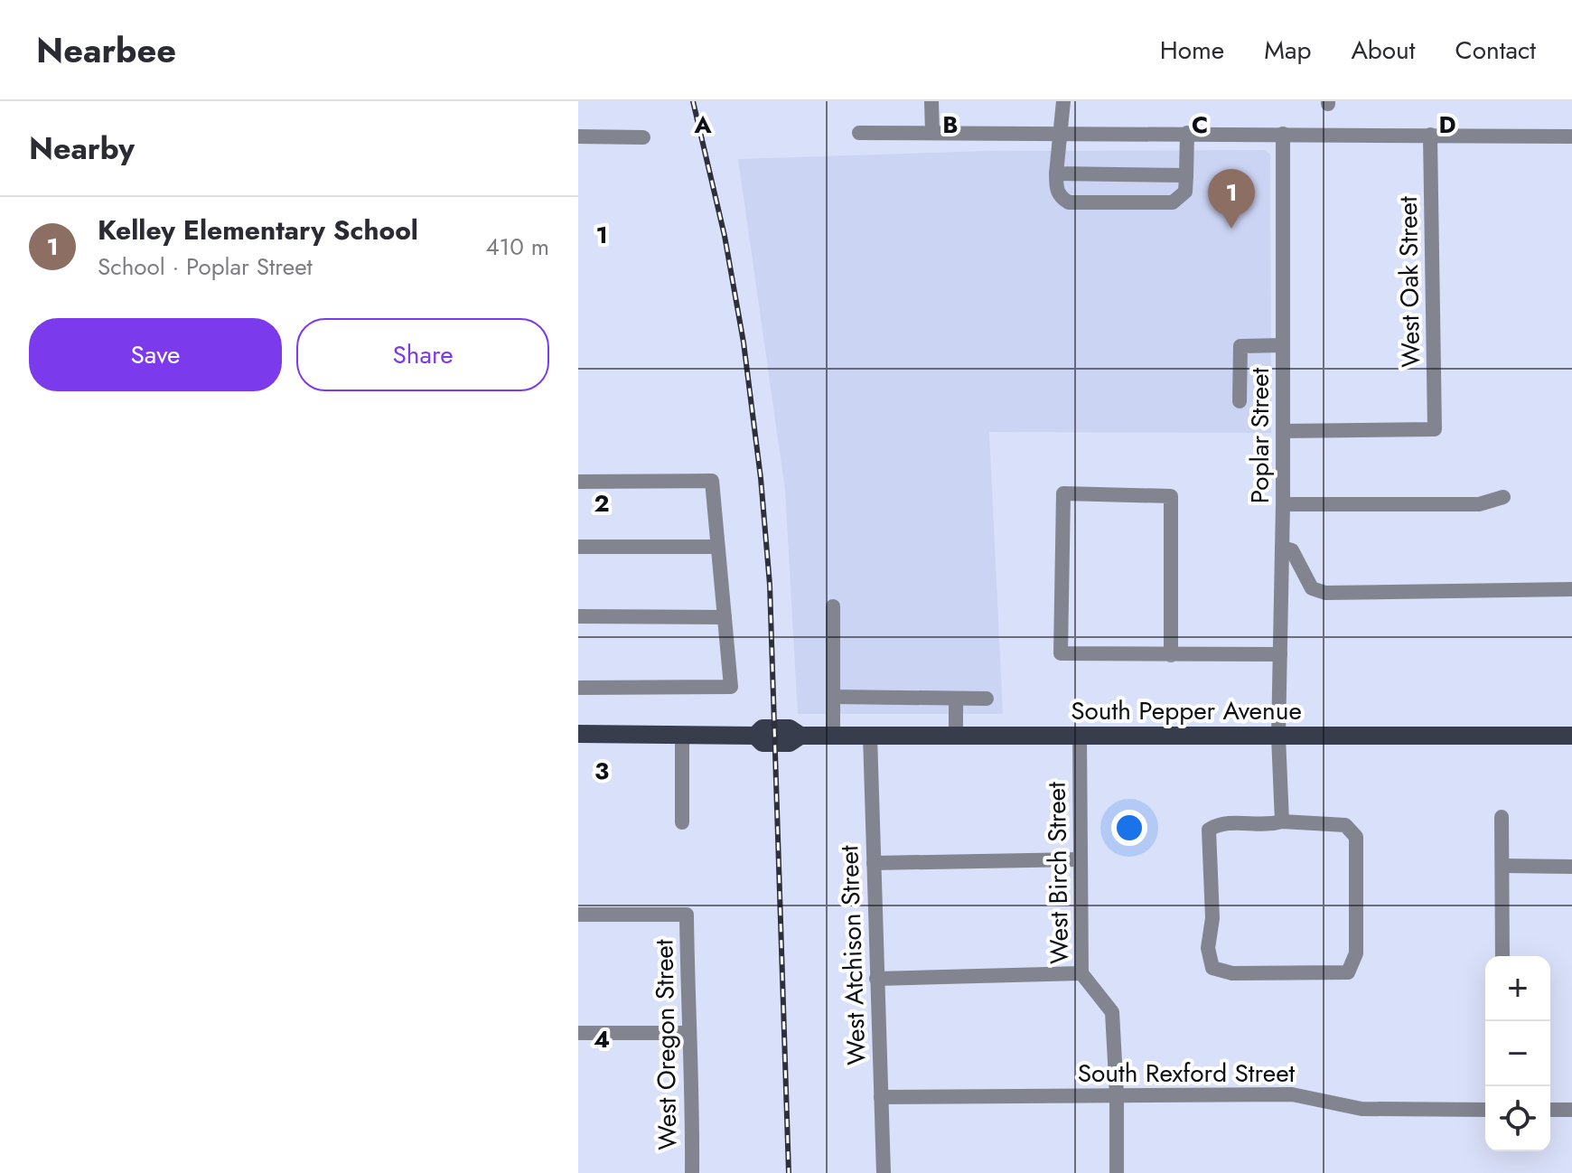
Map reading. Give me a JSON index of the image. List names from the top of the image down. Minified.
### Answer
{"streets":{"main road":["South Pepper Avenue"],"street":["West Oak Street","Poplar Street","West Birch Street","West Atchison Street","West Oregon Street","South Rexford Street"]},"crossings":[["West Oak Street","Poplar Street"],["Poplar Street","South Pepper Avenue"],["South Pepper Avenue","West Birch Street"],["South Pepper Avenue","West Atchison Street"],["West Birch Street","South Rexford Street"],["West Atchison Street","South Rexford Street"]],"page":{"header":"Nearbee","nav":["Home","Map","About","Contact"],"heading":"Nearby","pins":"1","list":[{"mark":"1","name":"Kelley Elementary School","note":"School · Poplar Street","value":"410 m"}],"buttons":["Save","Share"],"map_buttons":["+","−"]},"grid":{"columns":["A","B","C","D"],"rows":["1","2","3","4"]}}
